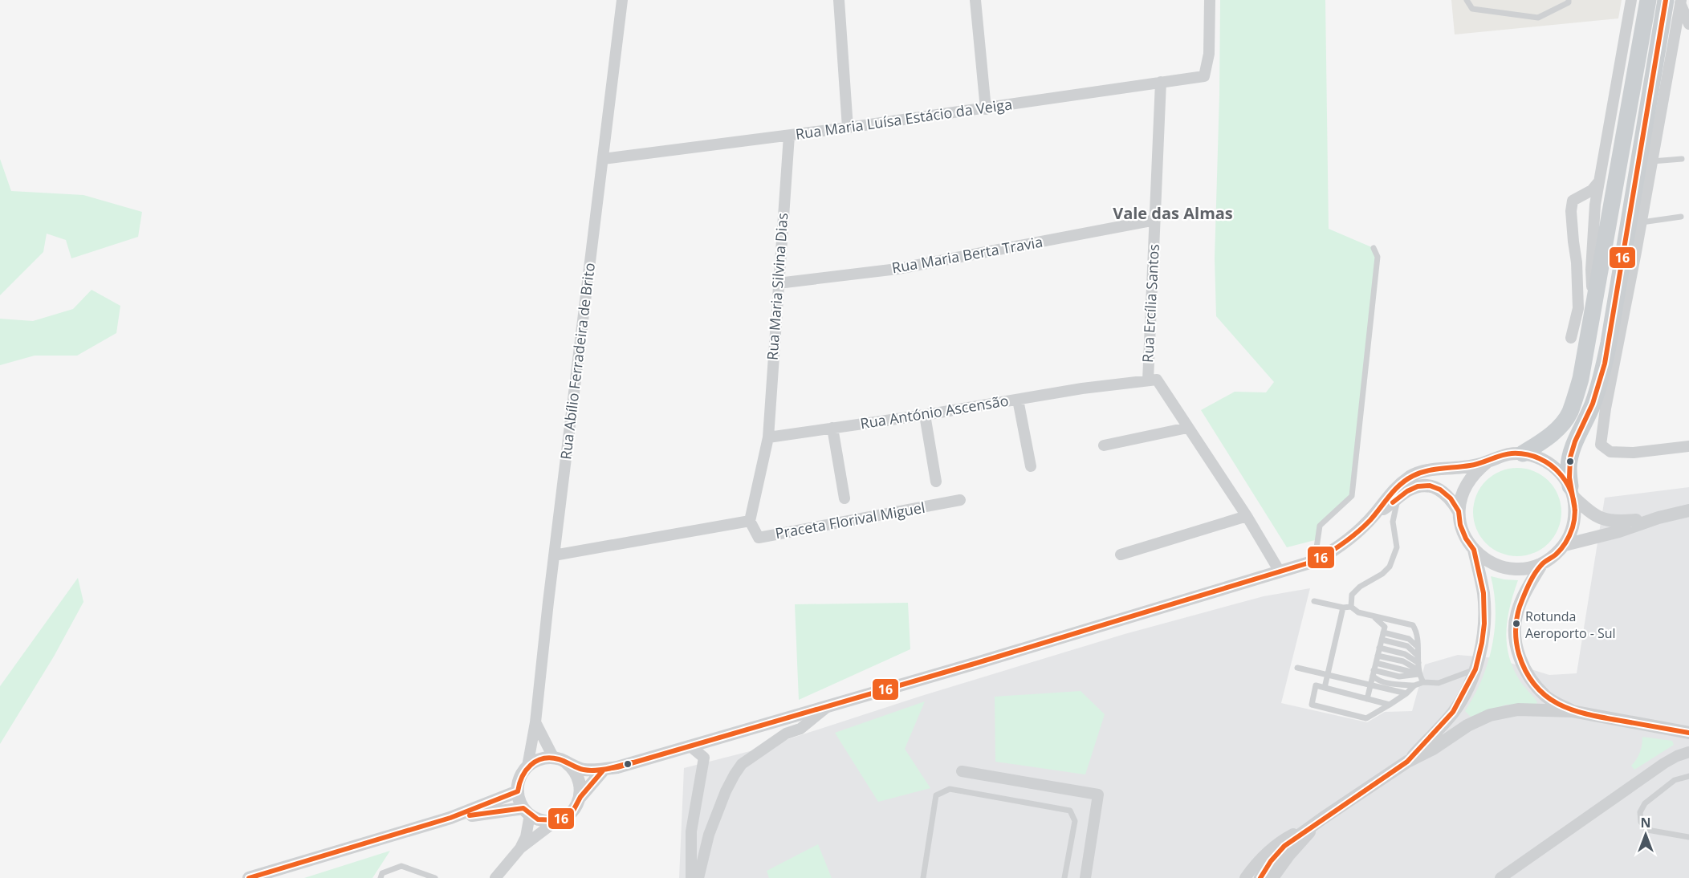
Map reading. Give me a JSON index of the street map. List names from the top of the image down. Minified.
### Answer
{"streets":{"street":["Rua Maria Luísa Estácio da Veiga","Rua Maria Berta Travia","Rua Maria Silvina Dias","Rua Ercília Santos","Rua Abílio Ferradeira de Brito","Rua António Ascensão","Praceta Florival Miguel"]},"crossings":[["Rua Maria Luísa Estácio da Veiga","Rua Maria Silvina Dias"],["Rua Maria Luísa Estácio da Veiga","Rua Ercília Santos"],["Rua Maria Luísa Estácio da Veiga","Rua Abílio Ferradeira de Brito"],["Rua Maria Berta Travia","Rua Maria Silvina Dias"],["Rua Maria Berta Travia","Rua Ercília Santos"],["Rua Maria Silvina Dias","Rua António Ascensão"],["Rua Ercília Santos","Rua António Ascensão"]],"districts":["Vale das Almas"],"places":["Rotunda Aeroporto - Sul"],"lines":["transit line 16"],"north":"top"}
